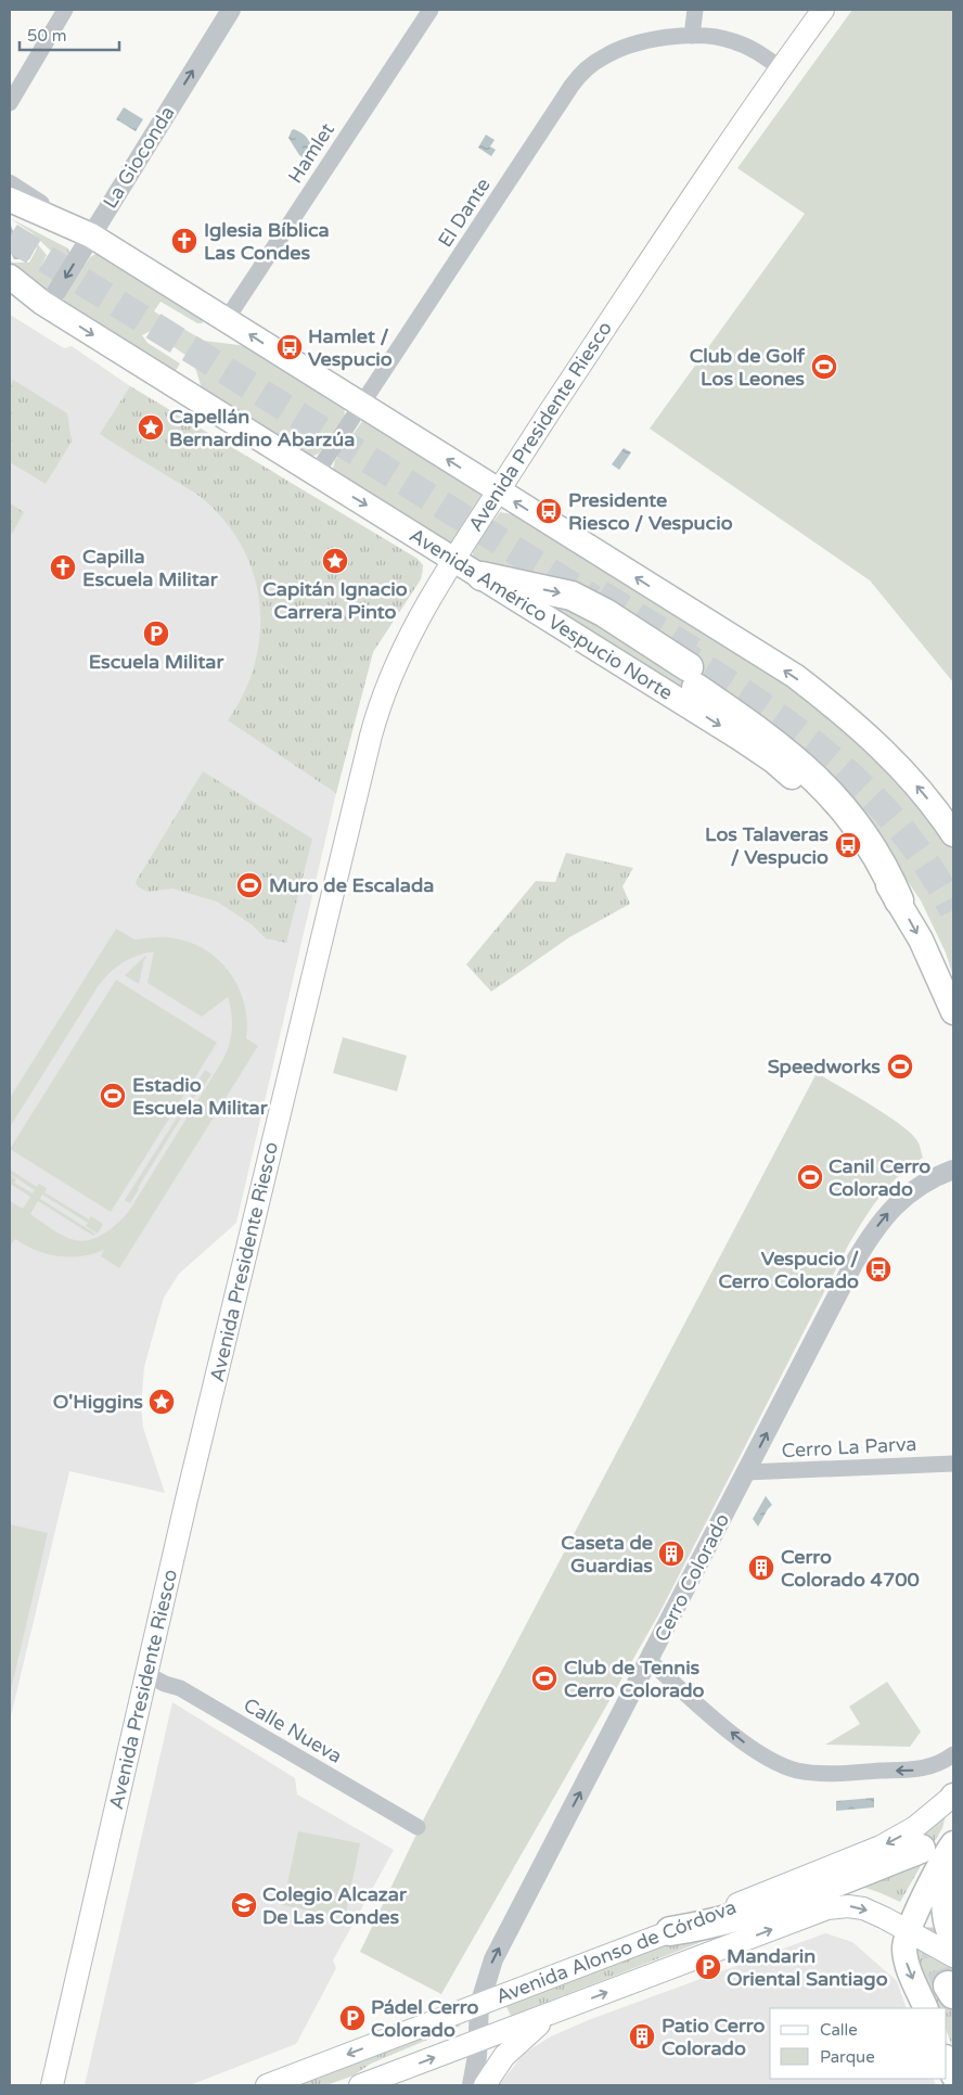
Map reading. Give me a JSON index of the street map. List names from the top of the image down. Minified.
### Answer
{"streets":{"main road":["Avenida Presidente Riesco","Avenida Américo Vespucio Norte","Avenida Alonso de Córdova"],"street":["Hamlet","La Gioconda","El Dante","Cerro La Parva","Cerro Colorado","Calle Nueva"]},"crossings":[["La Gioconda","Avenida Américo Vespucio Norte"],["El Dante","Avenida Presidente Riesco"],["El Dante","Avenida Américo Vespucio Norte"],["Avenida Presidente Riesco","Avenida Américo Vespucio Norte"],["Avenida Presidente Riesco","Calle Nueva"],["Cerro La Parva","Cerro Colorado"],["Cerro Colorado","Avenida Alonso de Córdova"]],"one_way":["Cerro Colorado"],"places":{"church":["Iglesia Bíblica Las Condes","Capilla Escuela Militar"],"bus stop":["Hamlet / Vespucio","Presidente Riesco / Vespucio","Los Talaveras / Vespucio","Vespucio / Cerro Colorado"],"sports":["Club de Golf Los Leones","Muro de Escalada","Speedworks","Estadio Escuela Militar","Canil Cerro Colorado","Club de Tennis Cerro Colorado"],"place":["Capellán Bernardino Abarzúa","Capitán Ignacio Carrera Pinto","O'Higgins"],"parking":["Escuela Militar","Mandarin Oriental Santiago","Pádel Cerro Colorado"],"building":["Caseta de Guardias","Cerro Colorado 4700","Patio Cerro Colorado"],"school or university":["Colegio Alcazar De Las Condes"]},"legend":["Calle","Parque"],"scale_bar":"50 m"}
